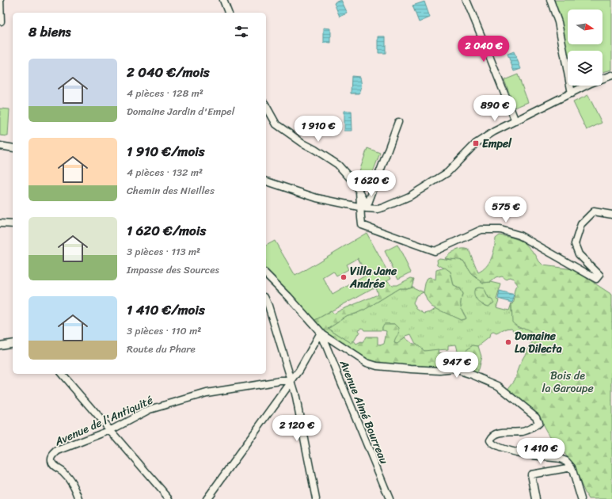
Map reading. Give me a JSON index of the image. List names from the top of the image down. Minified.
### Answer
{"streets":{"street":["Avenue Aimé Bourreau","Avenue de l'Antiquité"]},"parks":["Bois de la Garoupe"],"places":{"transit":["Empel"],"other":["Villa Jane Andrée","Domaine La Dilecta"]},"north":"right","page":{"heading":"8 biens","price":["2 040 €","890 €","1 910 €","1 620 €","575 €","947 €","2 120 €","1 410 €"],"list":[{"name":"2 040 €/mois","note":"4 pièces · 128 m² · Domaine Jardin d'Empel"},{"name":"1 910 €/mois","note":"4 pièces · 132 m² · Chemin des Nieilles"},{"name":"1 620 €/mois","note":"3 pièces · 113 m² · Impasse des Sources"},{"name":"1 410 €/mois","note":"3 pièces · 110 m² · Route du Phare"}]}}
